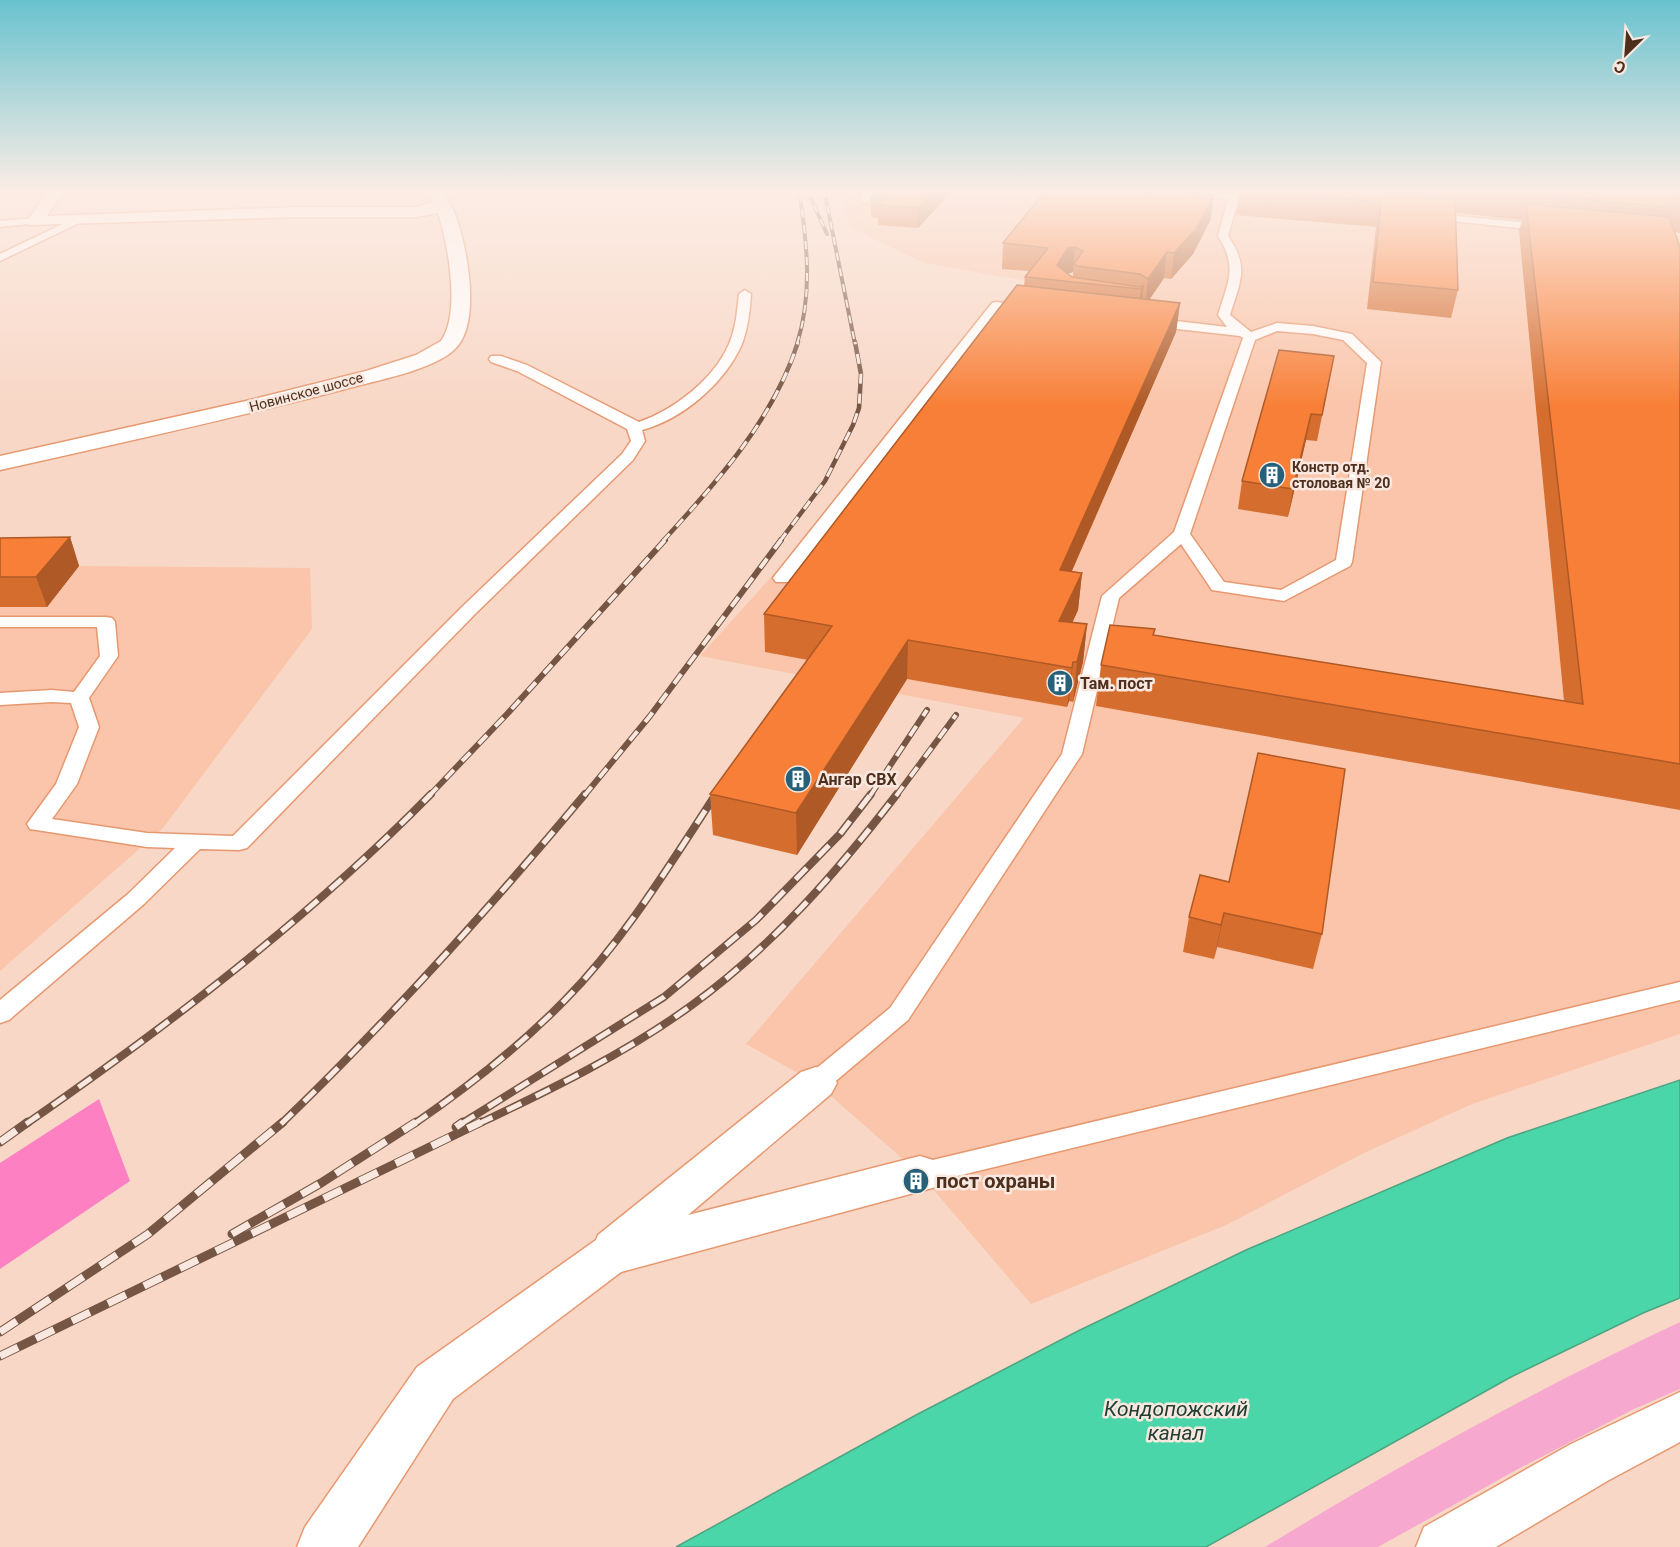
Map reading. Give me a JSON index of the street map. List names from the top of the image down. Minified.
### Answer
{"streets":{"street":["Новинское шоссе"]},"water":["Кондопожский канал"],"places":{"building":["Констр отд. столовая № 20","Там. пост","Ангар СВХ","пост охраны"]},"north":"bottom left"}
